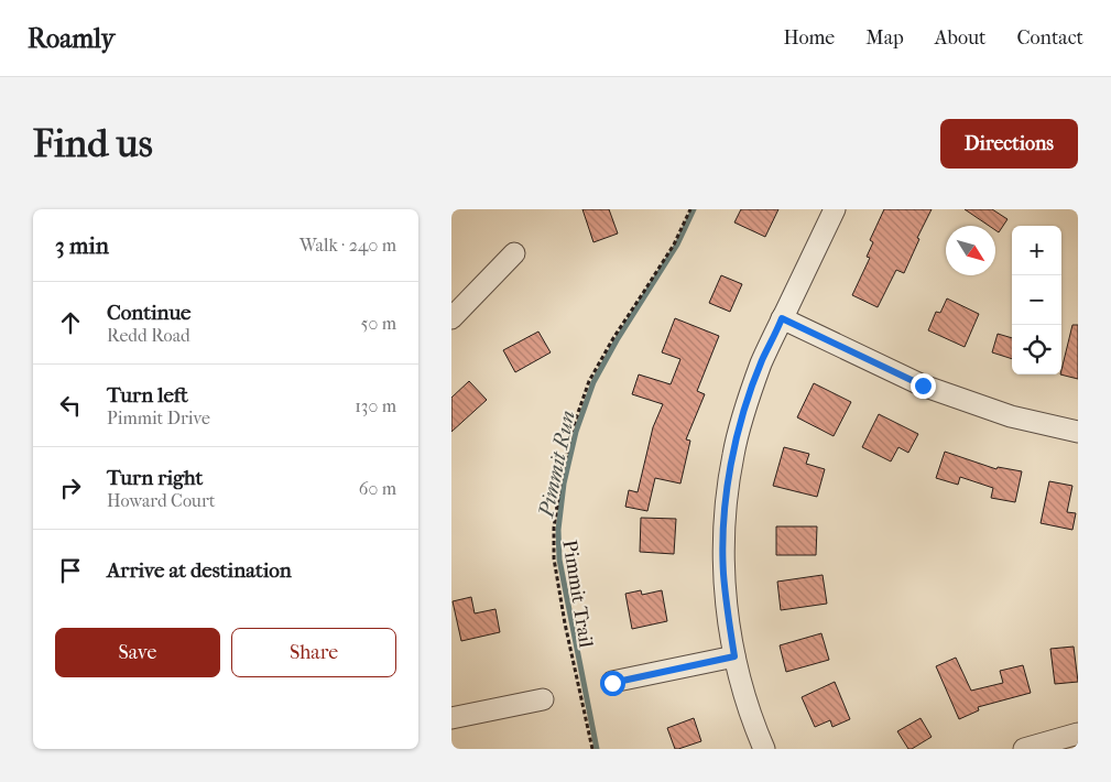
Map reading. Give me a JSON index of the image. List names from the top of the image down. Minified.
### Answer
{"streets":{"path":["Pimmit Trail"]},"water":["Pimmit Run"],"north":"bottom right","page":{"header":"Roamly","nav":["Home","Map","About","Contact"],"buttons":["Directions",["Save","Share"]],"title":"Find us","heading":["3 min","Walk · 240 m"],"map_buttons":["+","−"],"list":[["Continue","Redd Road","50 m"],["Turn left","Pimmit Drive","130 m"],["Turn right","Howard Court","60 m"],"Arrive at destination"]}}
